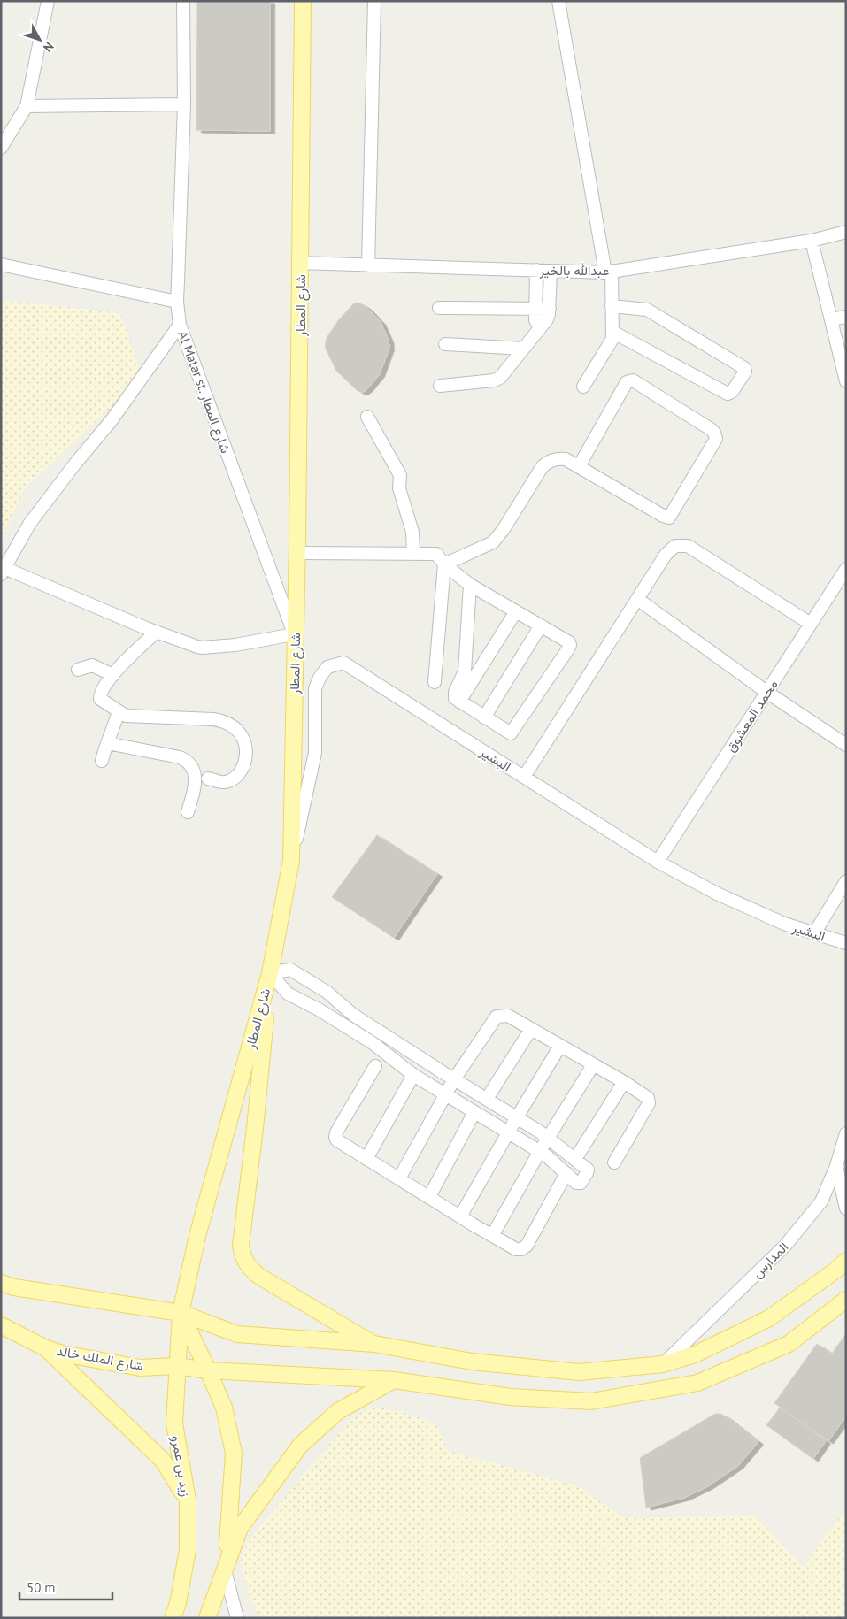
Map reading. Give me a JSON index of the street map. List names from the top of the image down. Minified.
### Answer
{"streets":{"main road":["شارع المطار","شارع الملك خالد","زيد بن عمرو"],"street":["عبدالله بالخير","Al Matar st. شارع المطار","محمد المعشوق","البشير","المدارس"]},"crossings":[["عبدالله بالخير","شارع المطار"],["شارع المطار","Al Matar st. شارع المطار"],["شارع المطار","البشير"],["شارع المطار","زيد بن عمرو"],["محمد المعشوق","البشير"],["شارع الملك خالد","زيد بن عمرو"]],"scale_bar":"50 m","north":"bottom right"}
